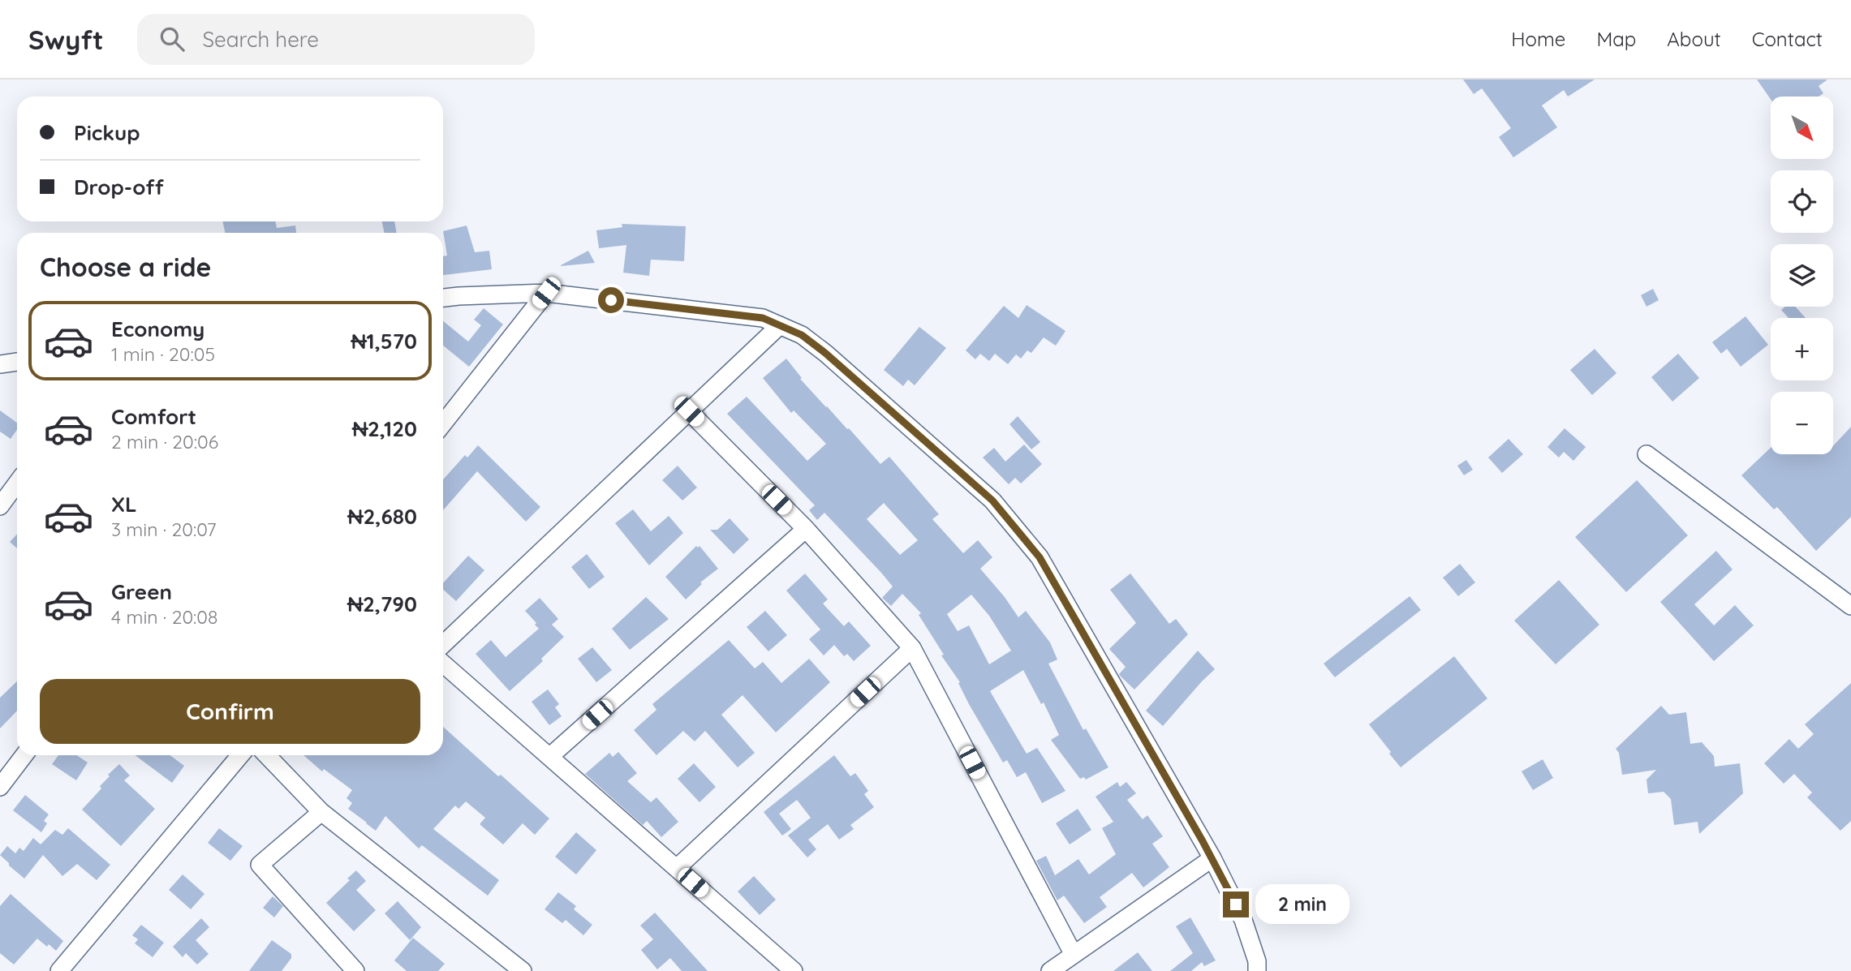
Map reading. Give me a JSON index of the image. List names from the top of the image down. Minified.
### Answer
{"north":"bottom right","page":{"header":"Swyft","search":"Search here","nav":["Home","Map","About","Contact"],"map_buttons":["+","−"],"banner":["Pickup","Drop-off"],"heading":"Choose a ride","list":[{"name":"Economy","note":"1 min · 20:05","value":"₦1,570"},{"name":"Comfort","note":"2 min · 20:06","value":"₦2,120"},{"name":"XL","note":"3 min · 20:07","value":"₦2,680"},{"name":"Green","note":"4 min · 20:08","value":"₦2,790"}],"buttons":"Confirm","bubble":"2 min"}}
